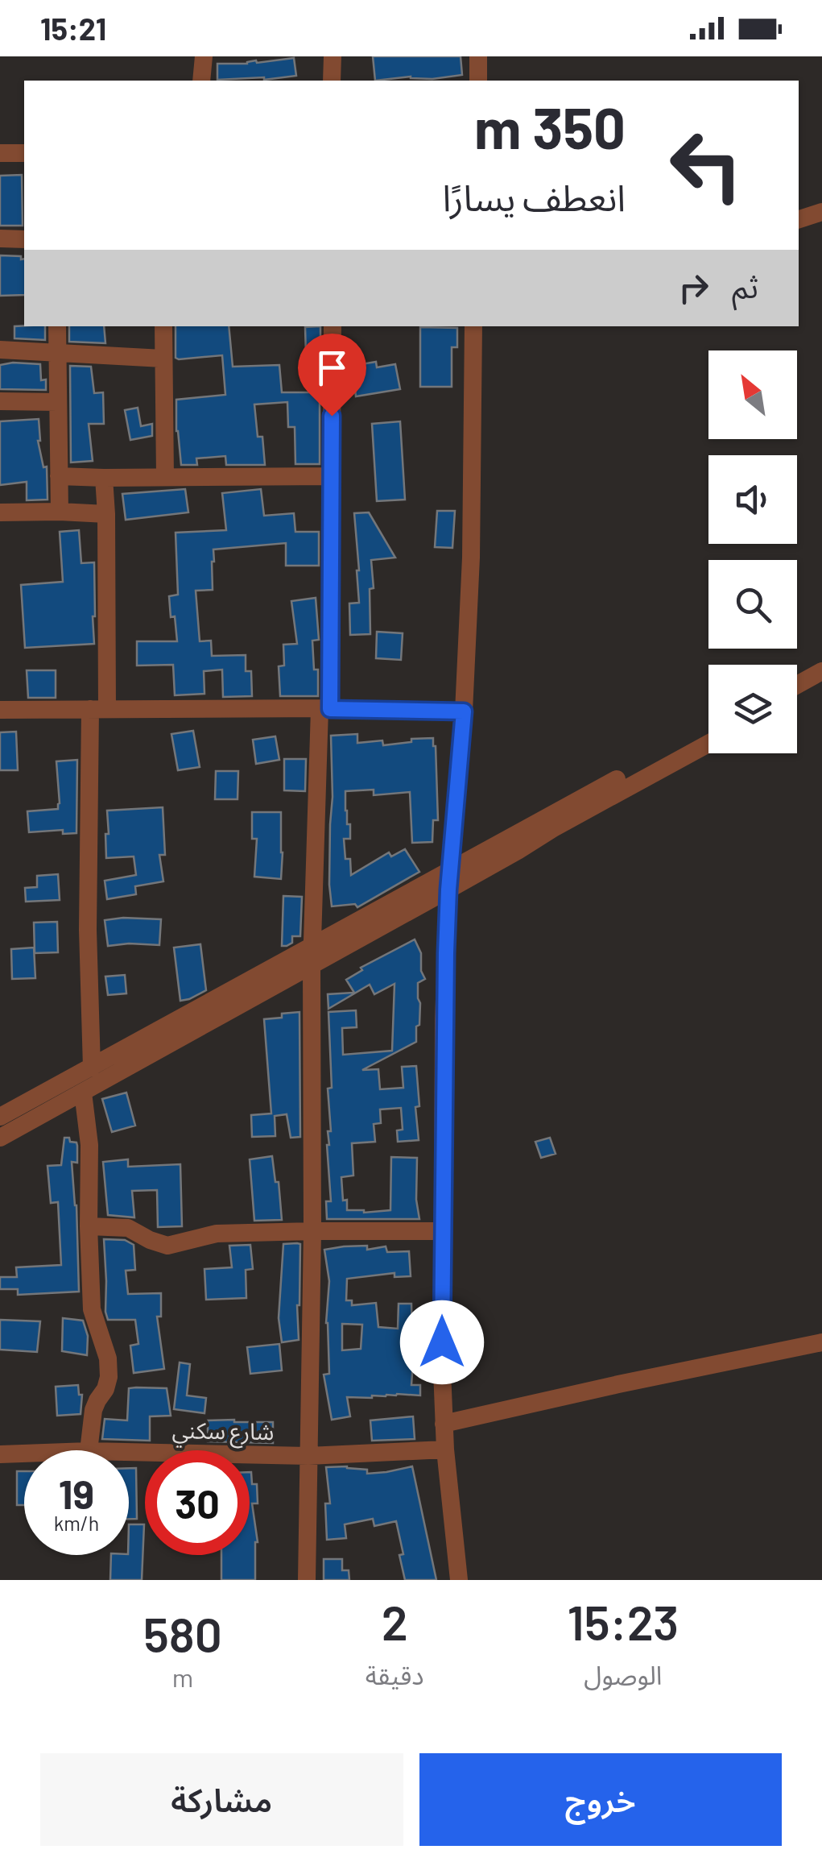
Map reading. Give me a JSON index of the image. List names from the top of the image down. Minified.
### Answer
{"streets":{"street":["شارع سكني"]},"north":"top left","page":{"status":"15:21","turn":["350 m","انعطف يسارًا"],"then":"ثم","speed":"19 km/h","limit":"30","eta":["15:23","الوصول","2","دقيقة","580","m"],"buttons":["خروج","مشاركة"]}}
